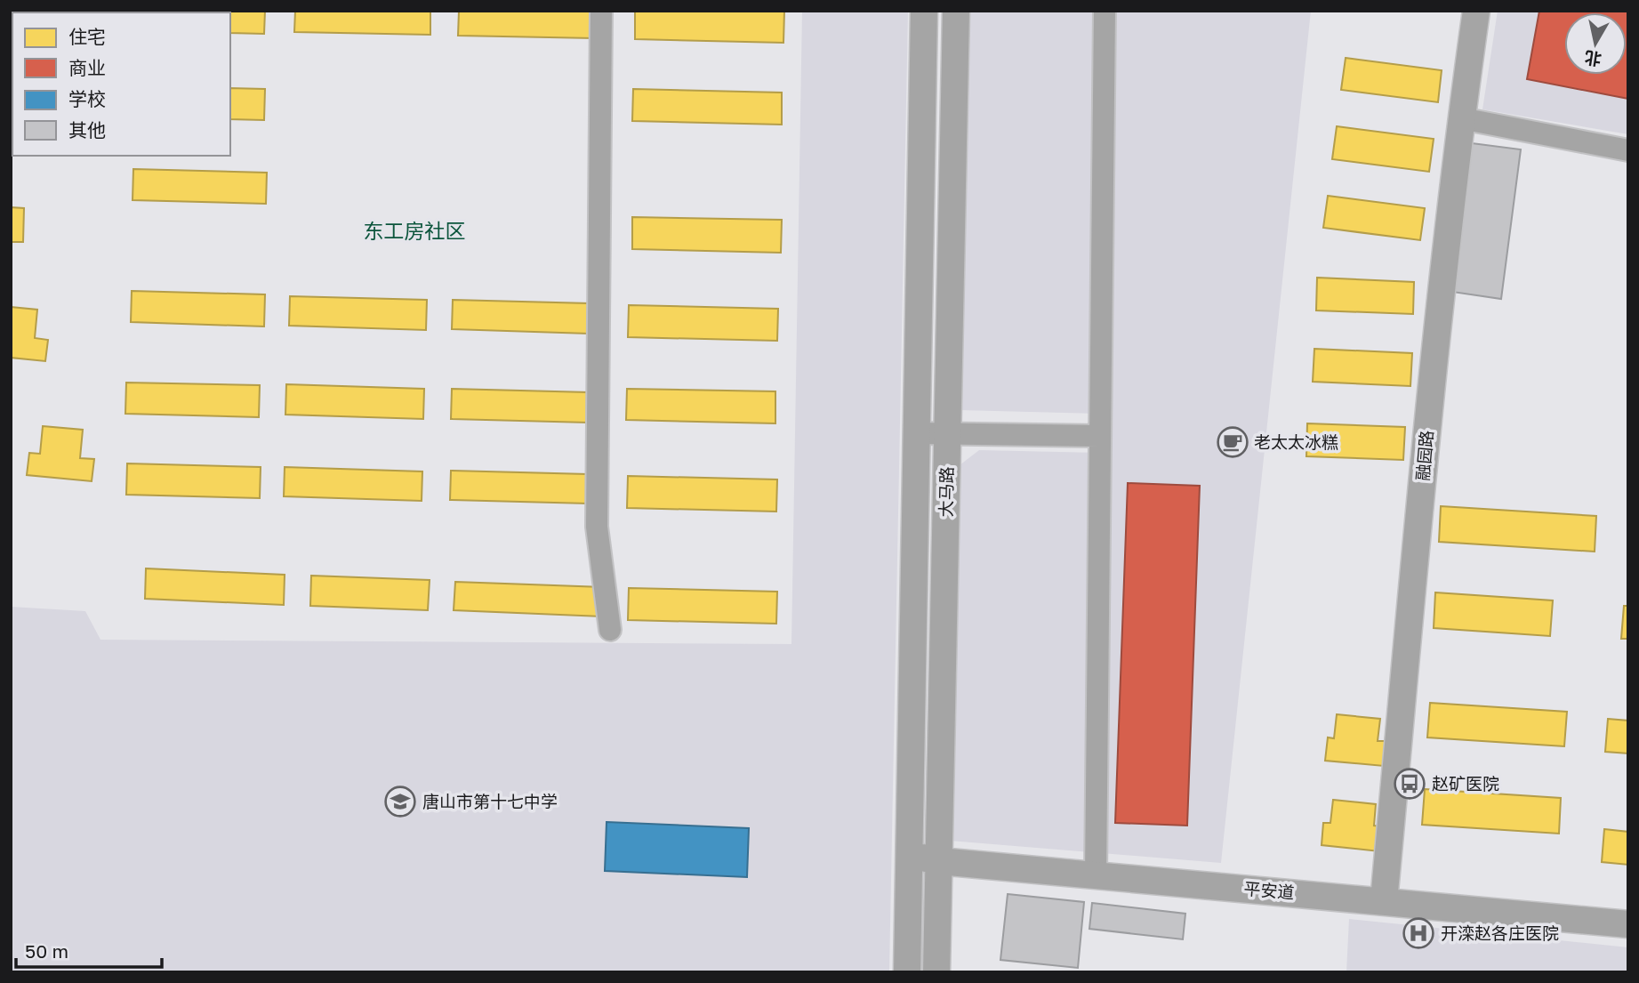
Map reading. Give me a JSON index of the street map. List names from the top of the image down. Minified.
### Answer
{"streets":{"street":["融园路","大马路","平安道"]},"crossings":[["融园路","平安道"],["大马路","平安道"]],"districts":["东工房社区"],"places":{"cafe":["老太太冰糕"],"bus stop":["赵矿医院"],"school or university":["唐山市第十七中学"],"hospital":["开滦赵各庄医院"]},"legend":["住宅","商业","学校","其他"],"scale_bar":"50 m","north":"bottom"}
